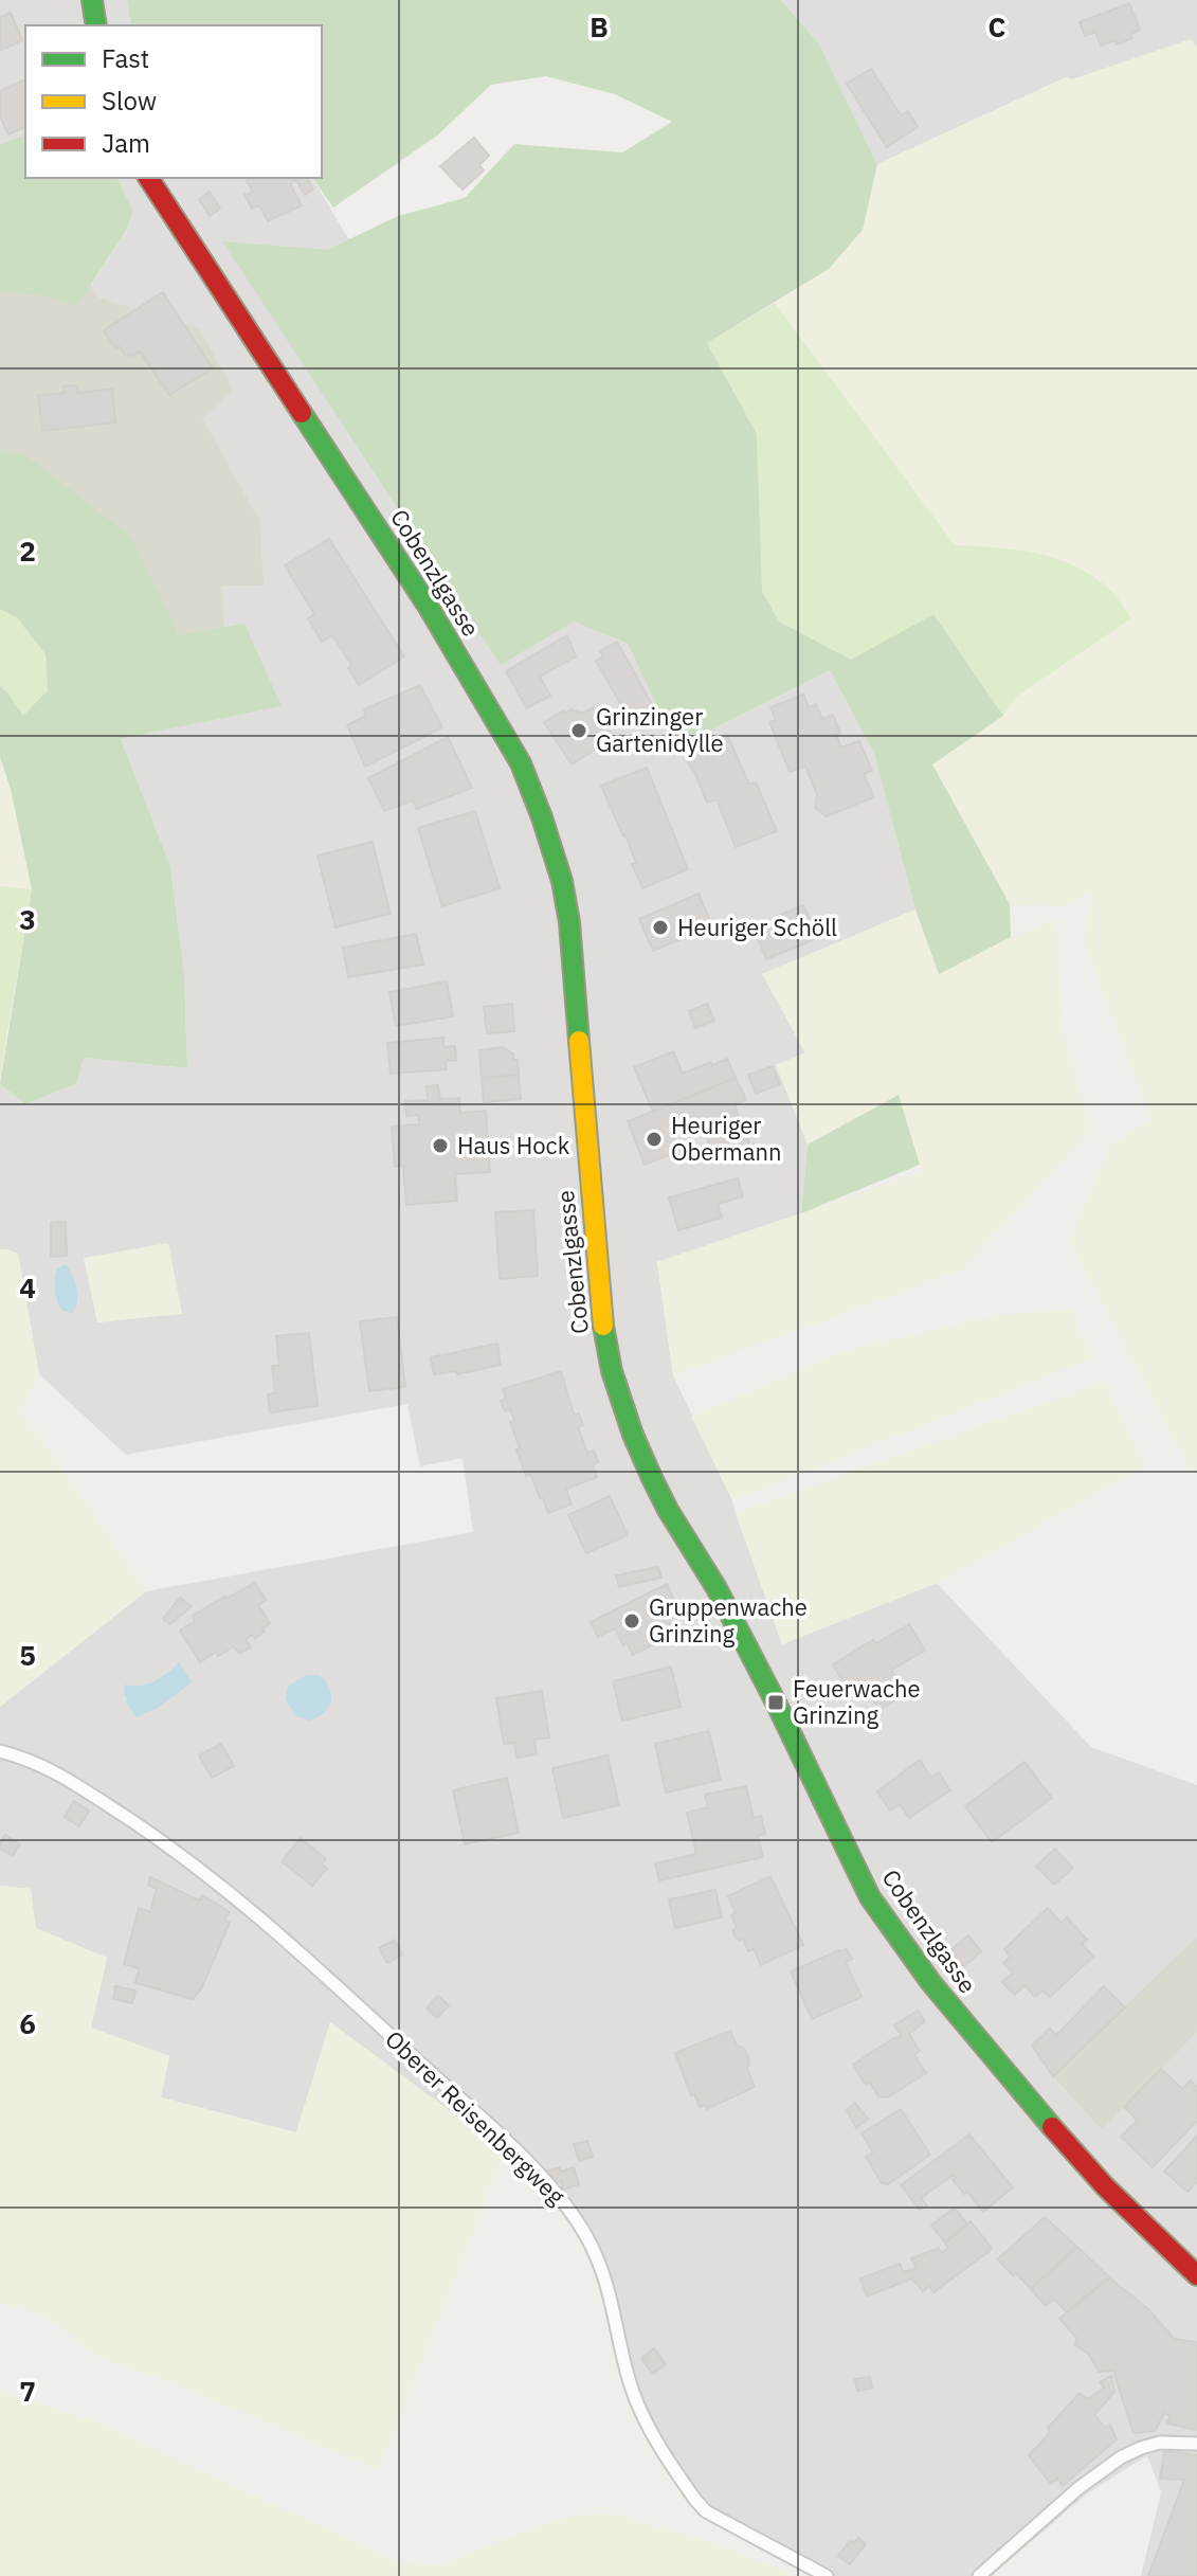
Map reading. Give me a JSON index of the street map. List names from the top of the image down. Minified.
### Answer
{"streets":{"street":["Cobenzlgasse"],"lane":["Oberer Reisenbergweg"]},"places":{"other":["Grinzinger Gartenidylle","Heuriger Schöll","Heuriger Obermann","Haus Hock","Gruppenwache Grinzing"],"transit":["Feuerwache Grinzing"]},"legend":["Fast","Slow","Jam"],"grid":{"columns":["B","C"],"rows":["2","3","4","5","6","7"]}}
